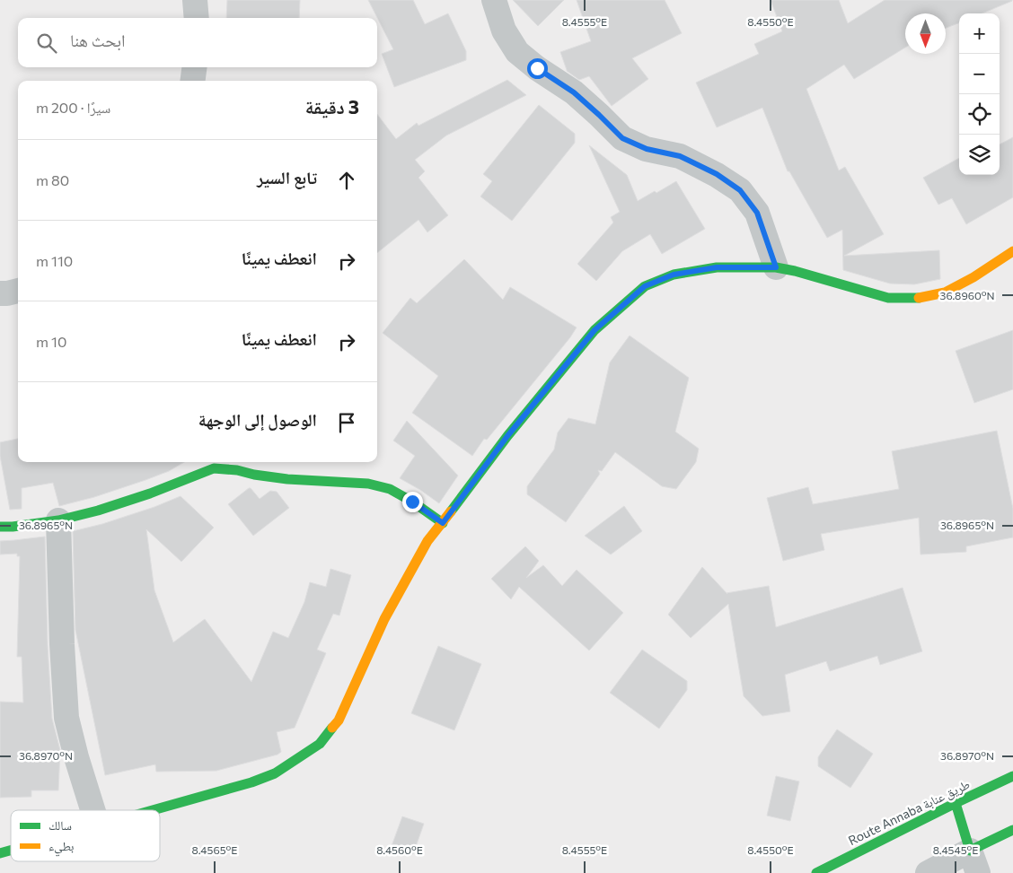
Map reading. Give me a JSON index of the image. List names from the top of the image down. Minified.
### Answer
{"streets":{"street":["Route Annaba طريق عنابة"]},"legend":["سالك","بطيء"],"north":"bottom","page":{"map_buttons":["+","−"],"search":"ابحث هنا","heading":["3 دقيقة","سيرًا · 200 m"],"list":[["تابع السير","80 m"],["انعطف يمينًا","110 m"],["انعطف يمينًا","10 m"],"الوصول إلى الوجهة"]},"coordinates":["8.4555°E","8.4550°E","36.8960°N","36.8965°N","36.8970°N","8.4565°E","8.4560°E","8.4545°E"]}
